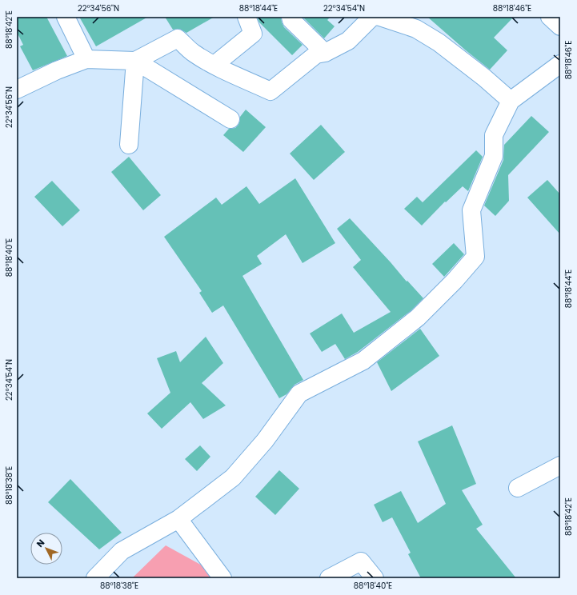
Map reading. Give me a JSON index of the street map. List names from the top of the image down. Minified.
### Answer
{"north":"top left","coordinates":["22°34'56\"N","88°18'44\"E","22°34'54\"N","88°18'46\"E","88°18'42\"E","88°18'40\"E","88°18'38\"E"]}
